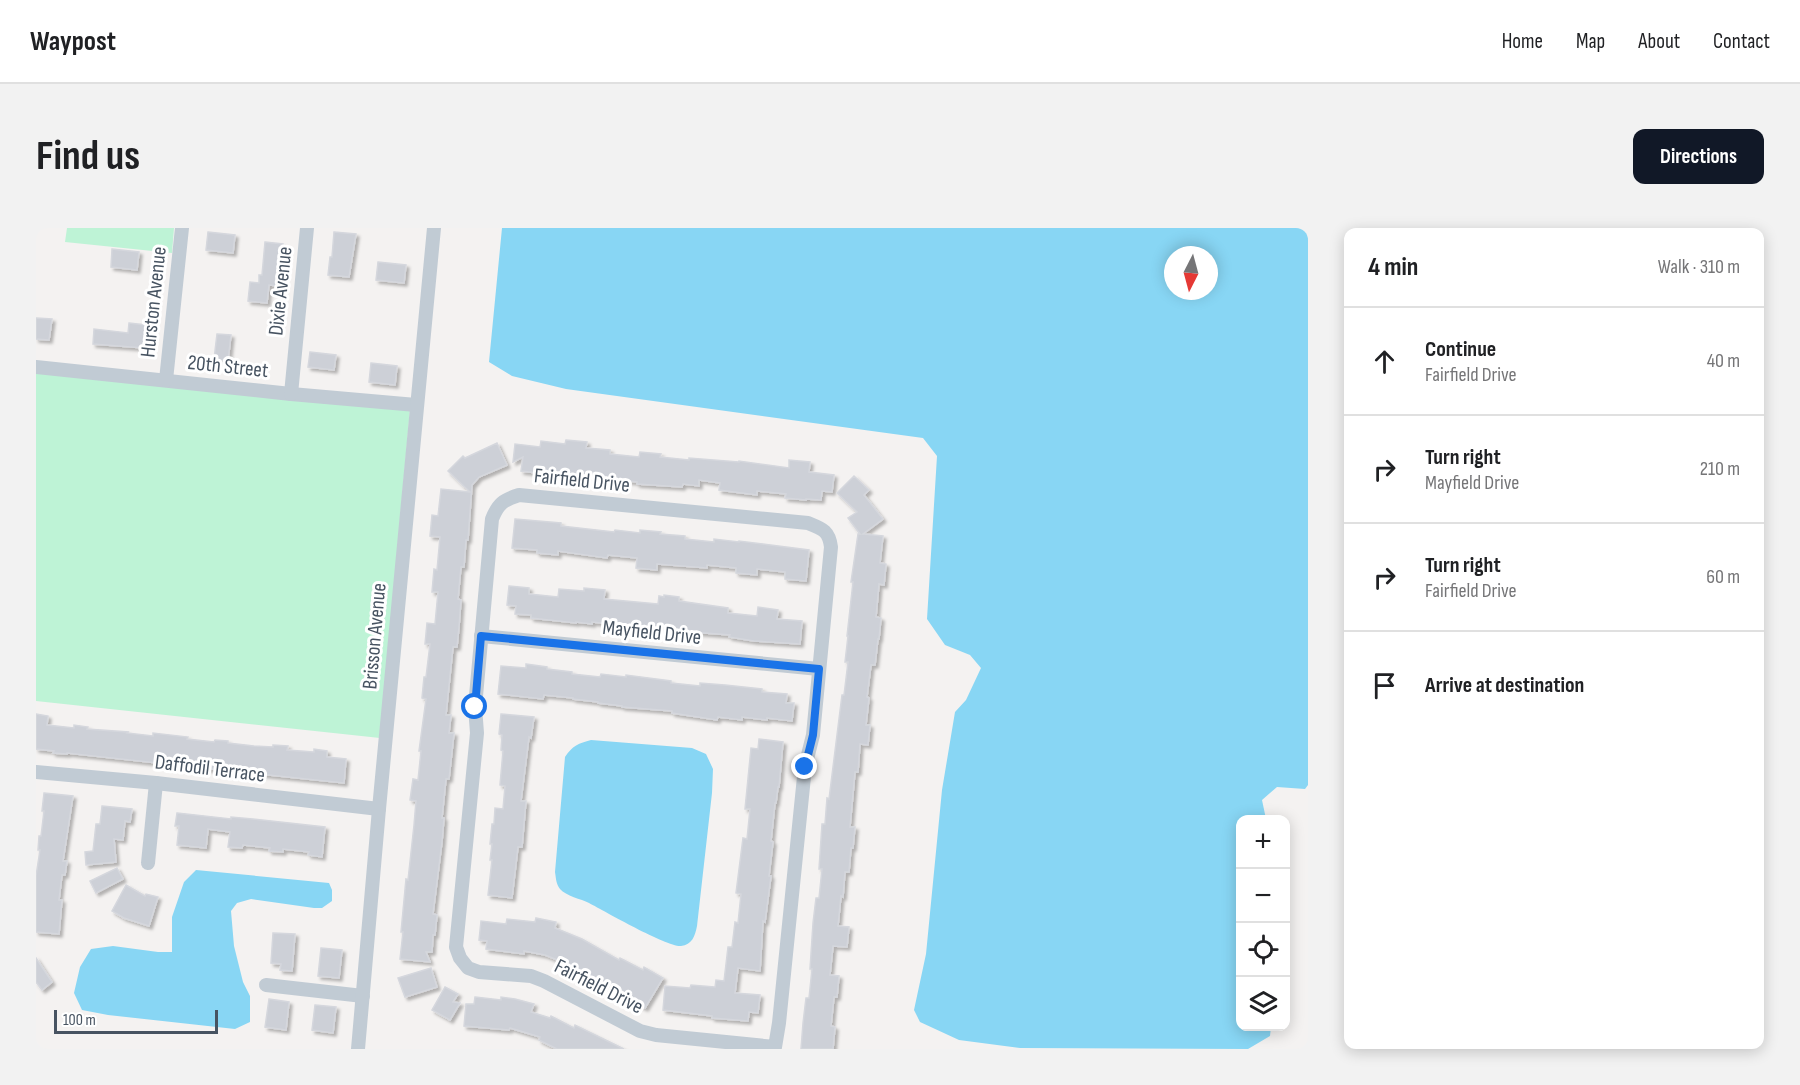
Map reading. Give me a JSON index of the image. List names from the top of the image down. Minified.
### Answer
{"streets":{"street":["Dixie Avenue","Hurston Avenue","20th Street","Fairfield Drive","Mayfield Drive","Brisson Avenue","Daffodil Terrace"]},"crossings":[["Dixie Avenue","20th Street"],["Hurston Avenue","20th Street"],["20th Street","Brisson Avenue"],["Fairfield Drive","Mayfield Drive"],["Brisson Avenue","Daffodil Terrace"]],"scale_bar":"100 m","north":"bottom","page":{"header":"Waypost","nav":["Home","Map","About","Contact"],"buttons":"Directions","title":"Find us","heading":["4 min","Walk · 310 m"],"list":[["Continue","Fairfield Drive","40 m"],["Turn right","Mayfield Drive","210 m"],["Turn right","Fairfield Drive","60 m"],"Arrive at destination"],"map_buttons":["+","−"],"scale":"100 m"}}
